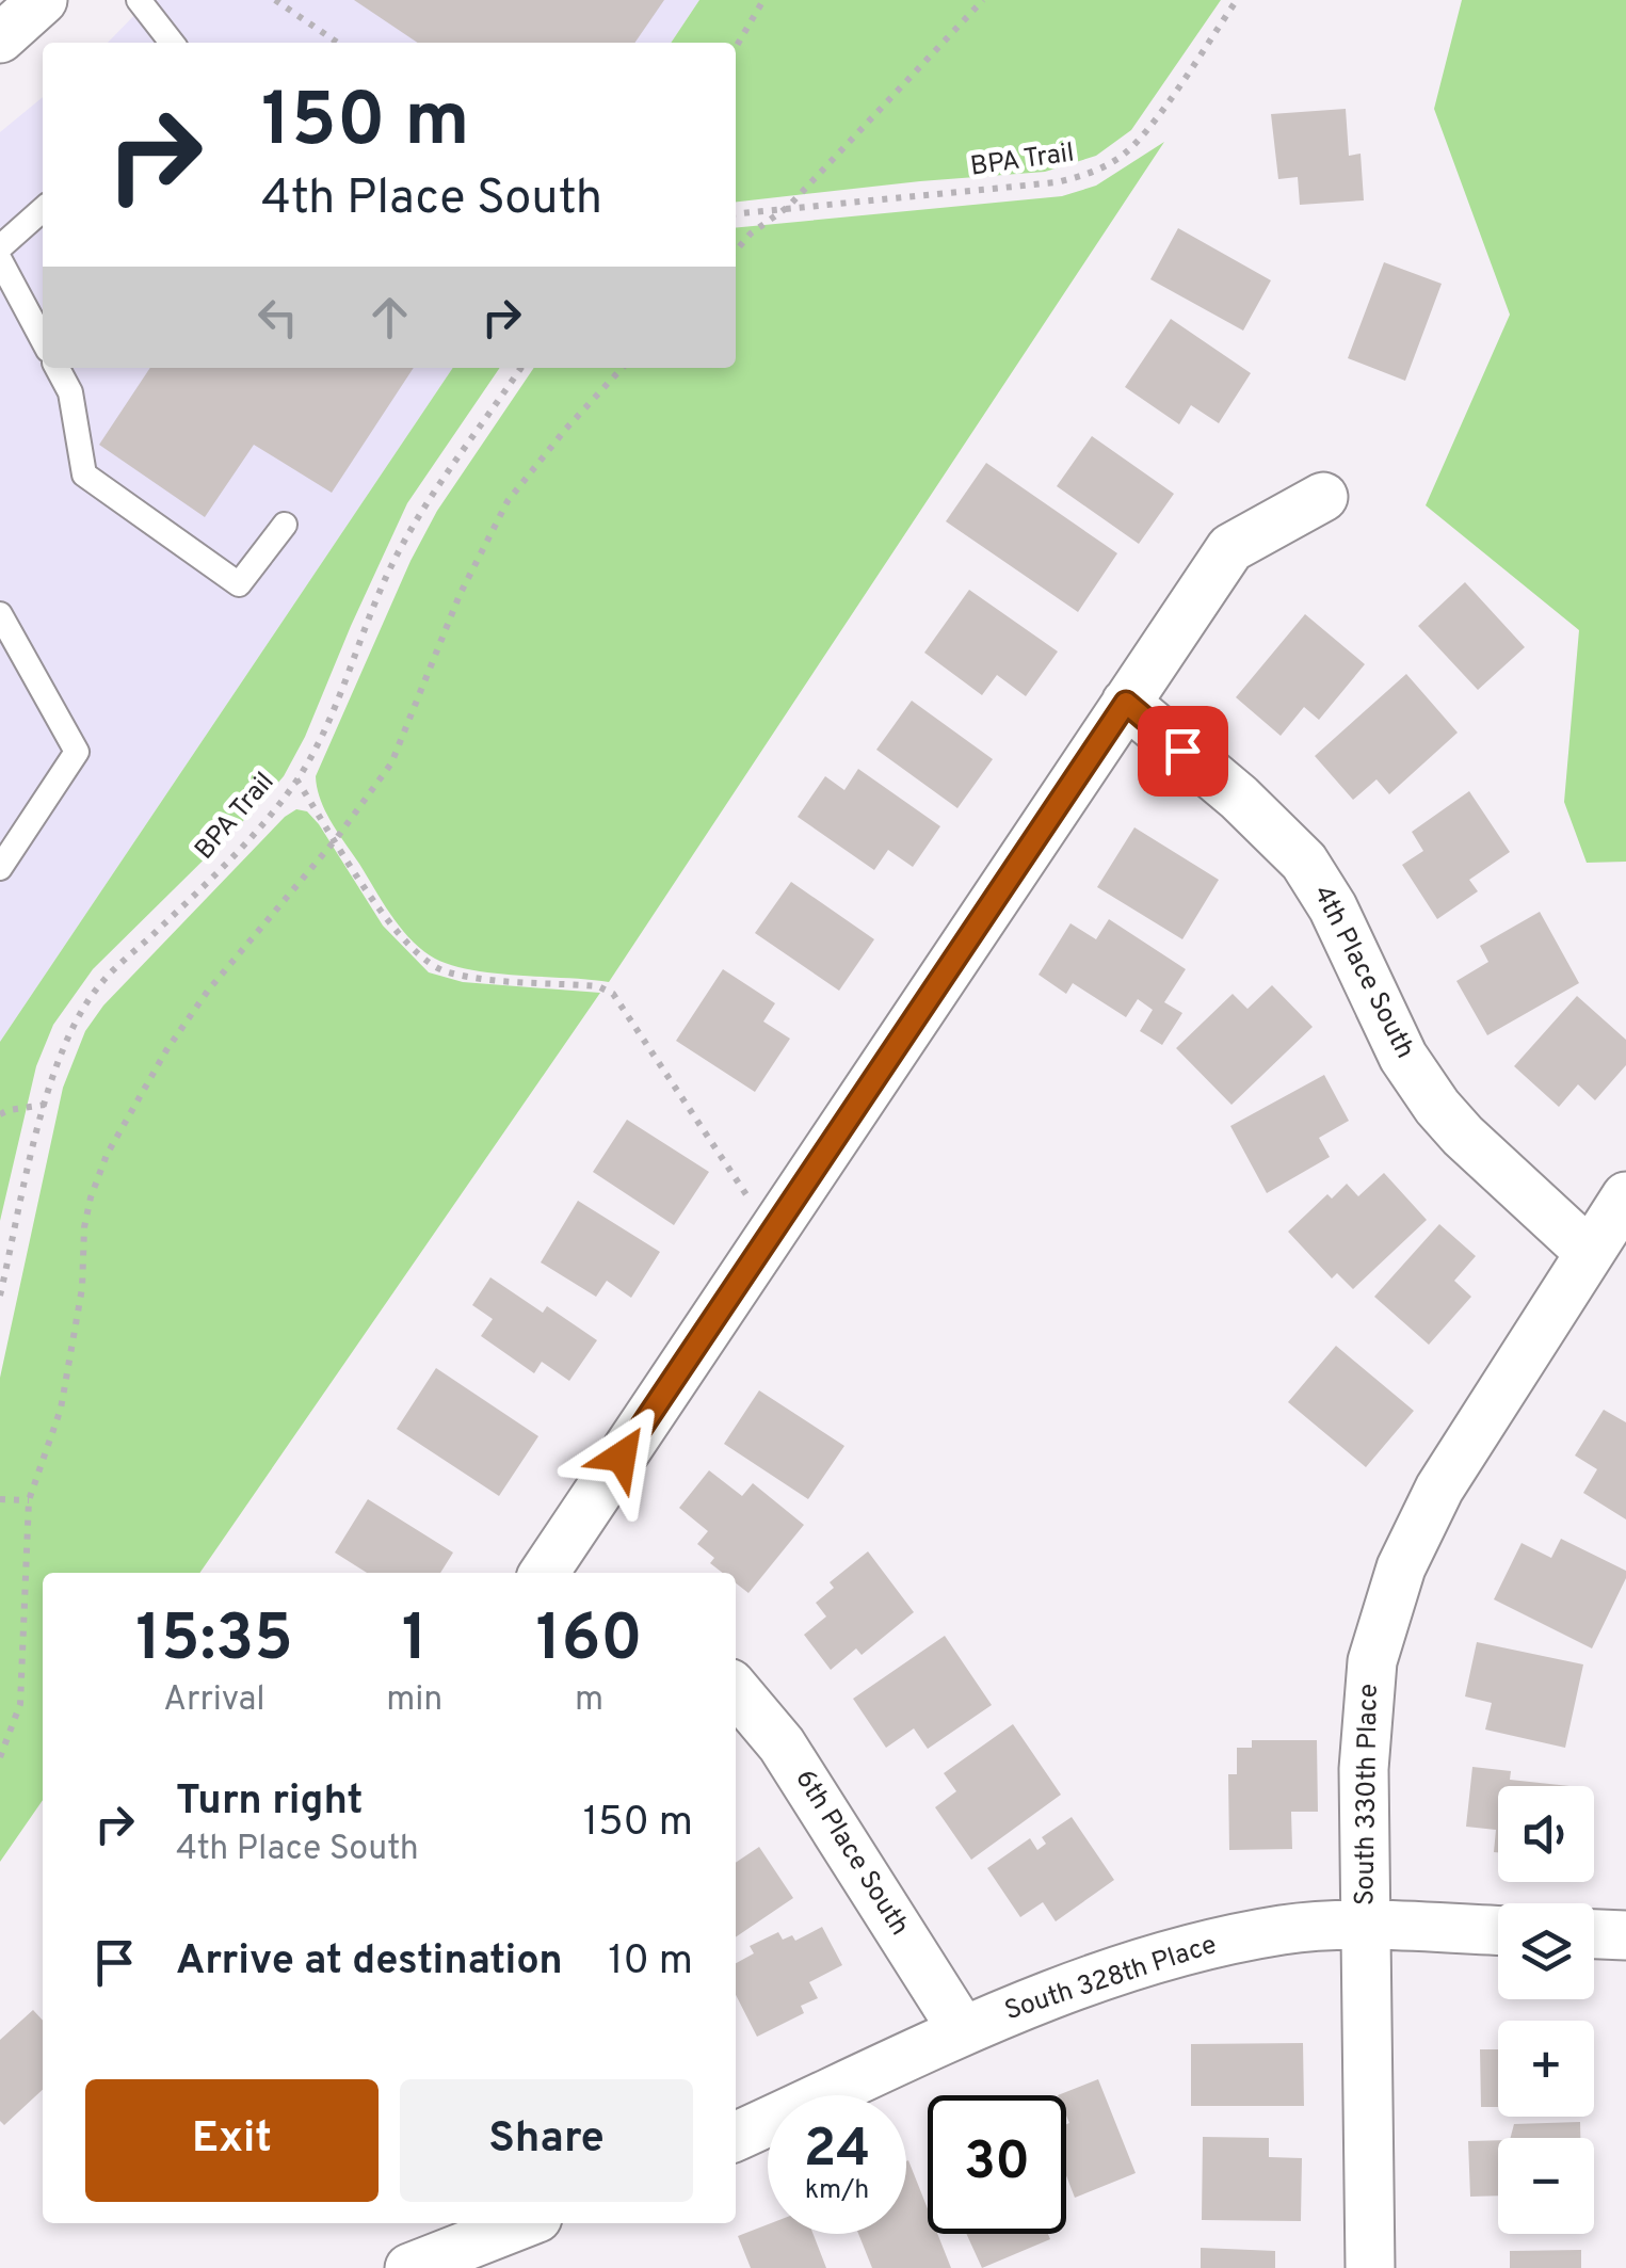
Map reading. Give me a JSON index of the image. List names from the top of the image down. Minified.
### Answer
{"streets":{"street":["4th Place South","South 330th Place","6th Place South","South 328th Place"],"path":["BPA Trail"]},"crossings":[["4th Place South","South 330th Place"],["South 330th Place","South 328th Place"],["6th Place South","South 328th Place"]],"page":{"turn":["150 m","4th Place South"],"eta":["15:35","Arrival","1","min","160","m"],"list":[{"name":"Turn right","note":"4th Place South","value":"150 m"},{"name":"Arrive at destination","value":"10 m"}],"map_buttons":["+","−"],"buttons":["Exit","Share"],"speed":"24 km/h","limit":"30"}}
